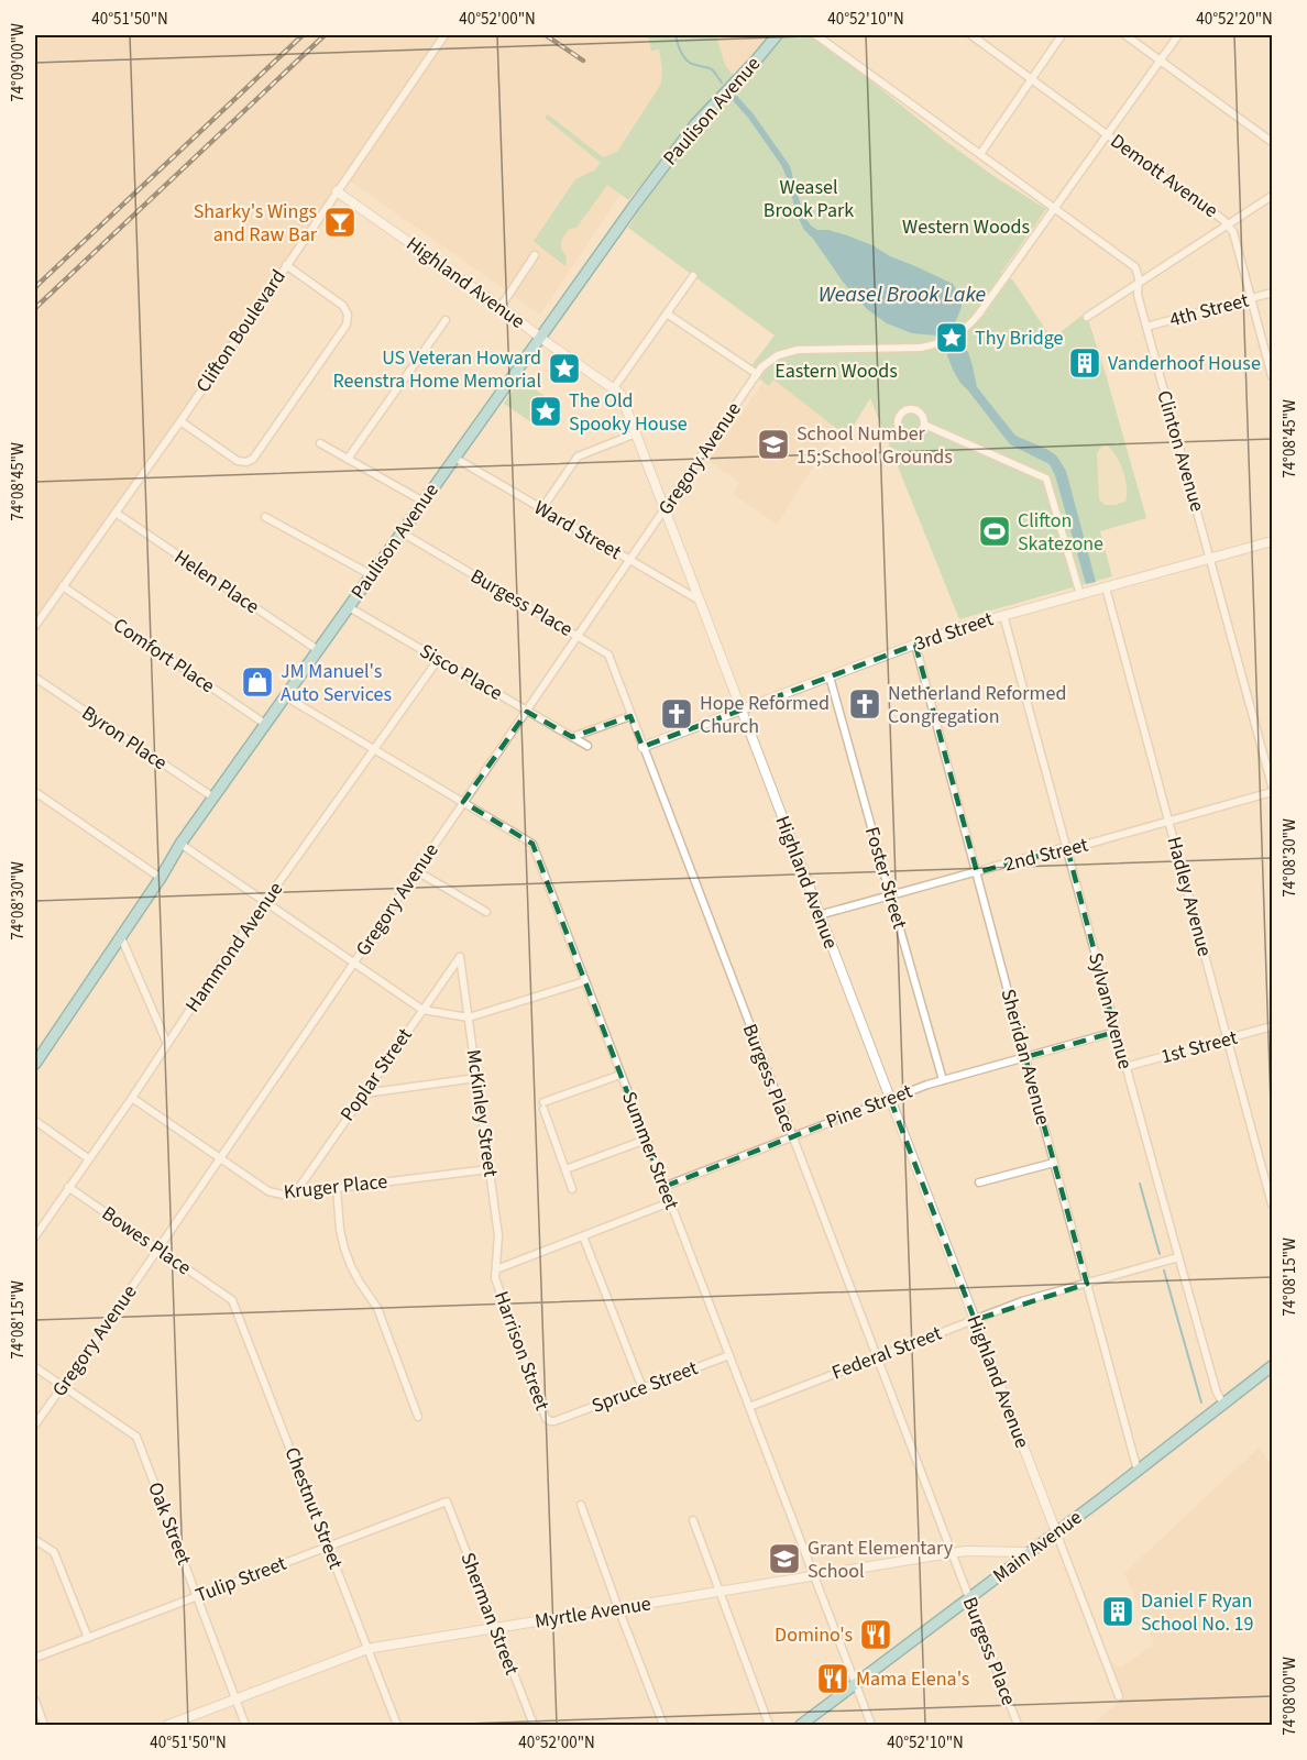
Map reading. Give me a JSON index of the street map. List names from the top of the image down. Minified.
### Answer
{"streets":{"main road":["Paulison Avenue","Main Avenue"],"street":["Demott Avenue","Highland Avenue","4th Street","Clifton Boulevard","Clinton Avenue","Gregory Avenue","Ward Street","Helen Place","Burgess Place","3rd Street","Comfort Place","Sisco Place","Byron Place","2nd Street","Foster Street","Hadley Avenue","Hammond Avenue","Sylvan Avenue","1st Street","Sheridan Avenue","Poplar Street","Pine Street","McKinley Street","Summer Street","Kruger Place","Bowes Place","Harrison Street","Federal Street","Spruce Street","Chestnut Street","Oak Street","Tulip Street","Myrtle Avenue","Sherman Street"]},"crossings":[["Paulison Avenue","Highland Avenue"],["Paulison Avenue","Ward Street"],["Paulison Avenue","Helen Place"],["Paulison Avenue","Burgess Place"],["Paulison Avenue","Comfort Place"],["Paulison Avenue","Sisco Place"],["Paulison Avenue","Byron Place"],["Paulison Avenue","Summer Street"],["Demott Avenue","4th Street"],["Highland Avenue","Clifton Boulevard"],["Highland Avenue","Gregory Avenue"],["Highland Avenue","Ward Street"],["Highland Avenue","3rd Street"],["Highland Avenue","2nd Street"],["Highland Avenue","Pine Street"],["Highland Avenue","Federal Street"],["Highland Avenue","Main Avenue"],["4th Street","Clinton Avenue"],["Clifton Boulevard","Helen Place"],["Clifton Boulevard","Comfort Place"],["Clinton Avenue","Gregory Avenue"],["Clinton Avenue","3rd Street"],["Gregory Avenue","Ward Street"],["Gregory Avenue","Burgess Place"],["Gregory Avenue","Sisco Place"],["Gregory Avenue","Summer Street"],["Gregory Avenue","Kruger Place"],["Gregory Avenue","Bowes Place"],["Gregory Avenue","Oak Street"],["Burgess Place","3rd Street"],["Burgess Place","Pine Street"],["Burgess Place","Federal Street"],["Burgess Place","Main Avenue"],["Burgess Place","Myrtle Avenue"],["3rd Street","Foster Street"],["3rd Street","Hadley Avenue"],["3rd Street","Sylvan Avenue"],["3rd Street","Sheridan Avenue"],["Sisco Place","Hammond Avenue"],["2nd Street","Foster Street"],["2nd Street","Hadley Avenue"],["2nd Street","Sylvan Avenue"],["2nd Street","Sheridan Avenue"],["Foster Street","Pine Street"],["Hadley Avenue","1st Street"],["Hammond Avenue","Summer Street"],["Hammond Avenue","Kruger Place"],["Hammond Avenue","Bowes Place"],["Sylvan Avenue","1st Street"],["Sylvan Avenue","Pine Street"],["Sylvan Avenue","Federal Street"],["Sylvan Avenue","Main Avenue"],["Sheridan Avenue","Pine Street"],["Sheridan Avenue","Federal Street"],["Sheridan Avenue","Main Avenue"],["Poplar Street","McKinley Street"],["Poplar Street","Kruger Place"],["Pine Street","Summer Street"],["McKinley Street","Kruger Place"],["McKinley Street","Harrison Street"],["Summer Street","Federal Street"],["Summer Street","Spruce Street"],["Summer Street","Main Avenue"],["Summer Street","Myrtle Avenue"],["Bowes Place","Chestnut Street"],["Harrison Street","Spruce Street"],["Chestnut Street","Tulip Street"],["Chestnut Street","Myrtle Avenue"],["Oak Street","Tulip Street"],["Oak Street","Myrtle Avenue"],["Main Avenue","Myrtle Avenue"],["Tulip Street","Sherman Street"],["Myrtle Avenue","Sherman Street"]],"water":["Weasel Brook Lake"],"parks":["Weasel Brook Park","Western Woods","Eastern Woods"],"places":{"bar":["Sharky's Wings and Raw Bar"],"place":["Thy Bridge","US Veteran Howard Reenstra Home Memorial","The Old Spooky House"],"building":["Vanderhoof House","Daniel F Ryan School No. 19"],"school or university":["School Number 15;School Grounds","Grant Elementary School"],"sports":["Clifton Skatezone"],"shop":["JM Manuel's Auto Services"],"church":["Netherland Reformed Congregation","Hope Reformed Church"],"restaurant":["Domino's","Mama Elena's"]},"coordinates":["40°51'50\"N","40°52'00\"N","40°52'10\"N","40°52'20\"N","74°09'00\"W","74°08'45\"W","74°08'30\"W","74°08'15\"W","74°08'00\"W"]}
